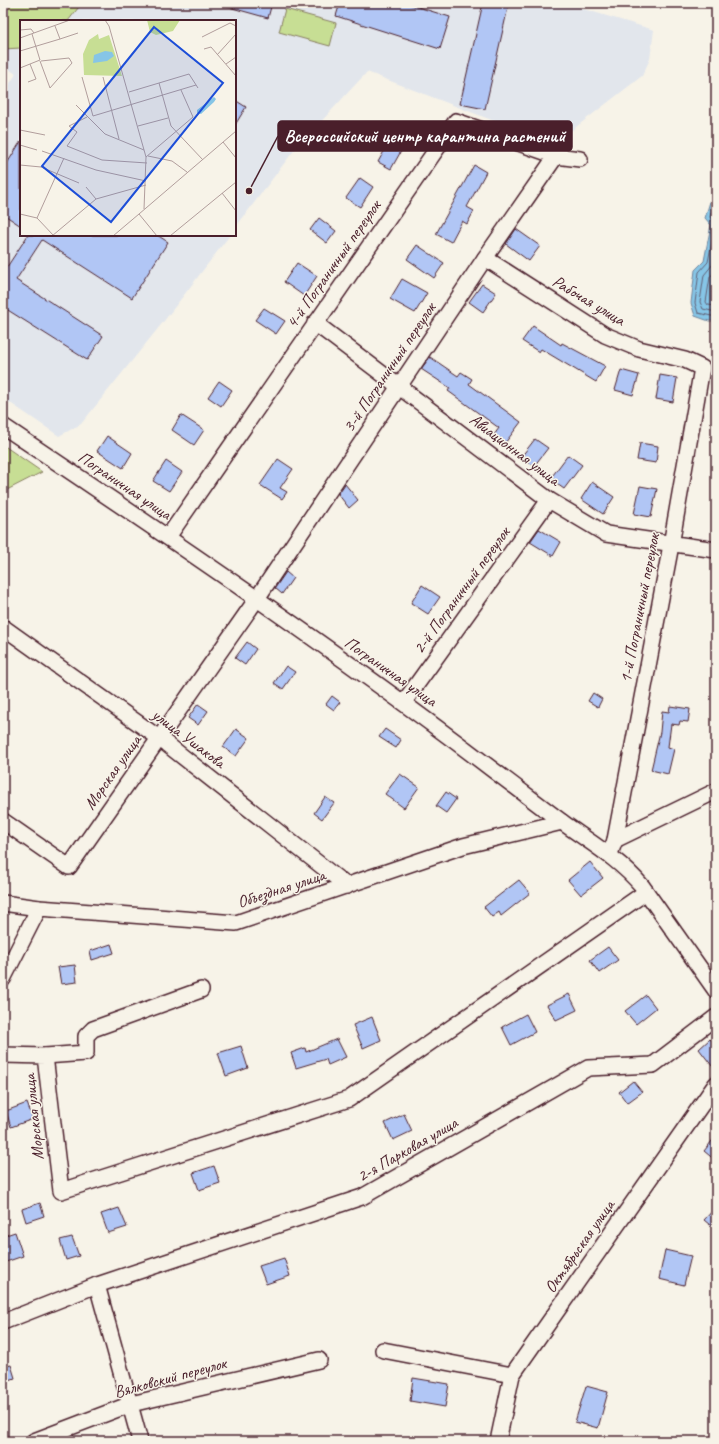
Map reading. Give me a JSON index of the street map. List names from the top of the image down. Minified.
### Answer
{"streets":{"street":["4-й Пограничный переулок","Рабочая улица","3-й Пограничный переулок","Авиационная улица","Пограничная улица","2-й Пограничный переулок","1-й Пограничный переулок","улица Ушакова","Морская улица","Объездная улица","2-я Парковая улица","Октябрьская улица","Вялковский переулок"]},"crossings":[["4-й Пограничный переулок","3-й Пограничный переулок"],["4-й Пограничный переулок","Авиационная улица"],["4-й Пограничный переулок","Пограничная улица"],["Рабочая улица","3-й Пограничный переулок"],["Рабочая улица","1-й Пограничный переулок"],["3-й Пограничный переулок","Авиационная улица"],["3-й Пограничный переулок","Пограничная улица"],["3-й Пограничный переулок","Морская улица"],["Авиационная улица","2-й Пограничный переулок"],["Авиационная улица","1-й Пограничный переулок"],["Пограничная улица","2-й Пограничный переулок"],["Пограничная улица","1-й Пограничный переулок"],["Пограничная улица","Морская улица"],["Пограничная улица","Объездная улица"],["улица Ушакова","Морская улица"],["улица Ушакова","Объездная улица"]],"places":["Всероссийский центр карантина растений"]}
